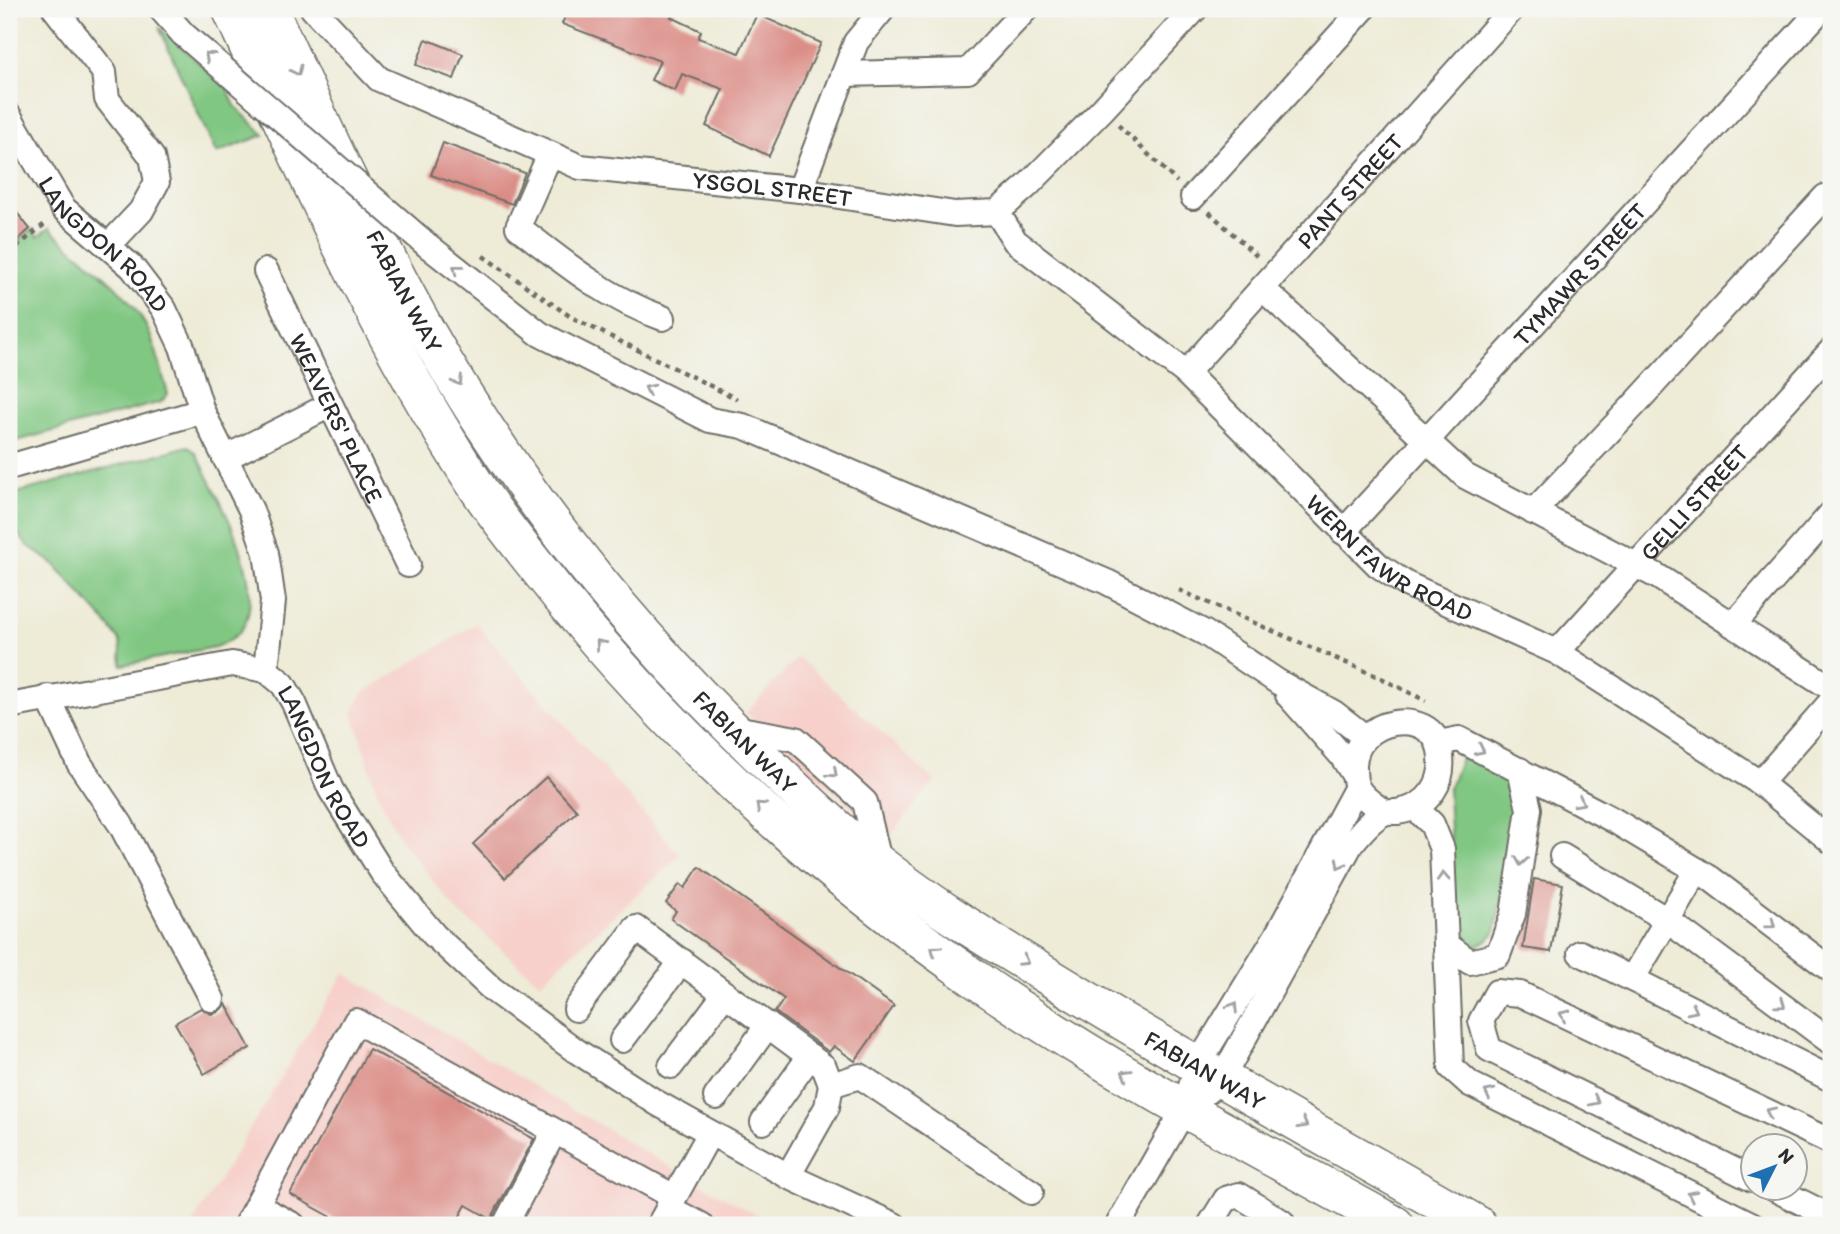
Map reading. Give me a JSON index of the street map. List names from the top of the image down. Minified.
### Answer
{"streets":{"highway":["FABIAN WAY"],"street":["YSGOL STREET","PANT STREET","LANGDON ROAD","TYMAWR STREET","WEAVERS' PLACE","GELLI STREET","WERN FAWR ROAD"]},"crossings":[["YSGOL STREET","WERN FAWR ROAD"],["PANT STREET","WERN FAWR ROAD"],["TYMAWR STREET","WERN FAWR ROAD"],["GELLI STREET","WERN FAWR ROAD"]],"north":"top right"}
